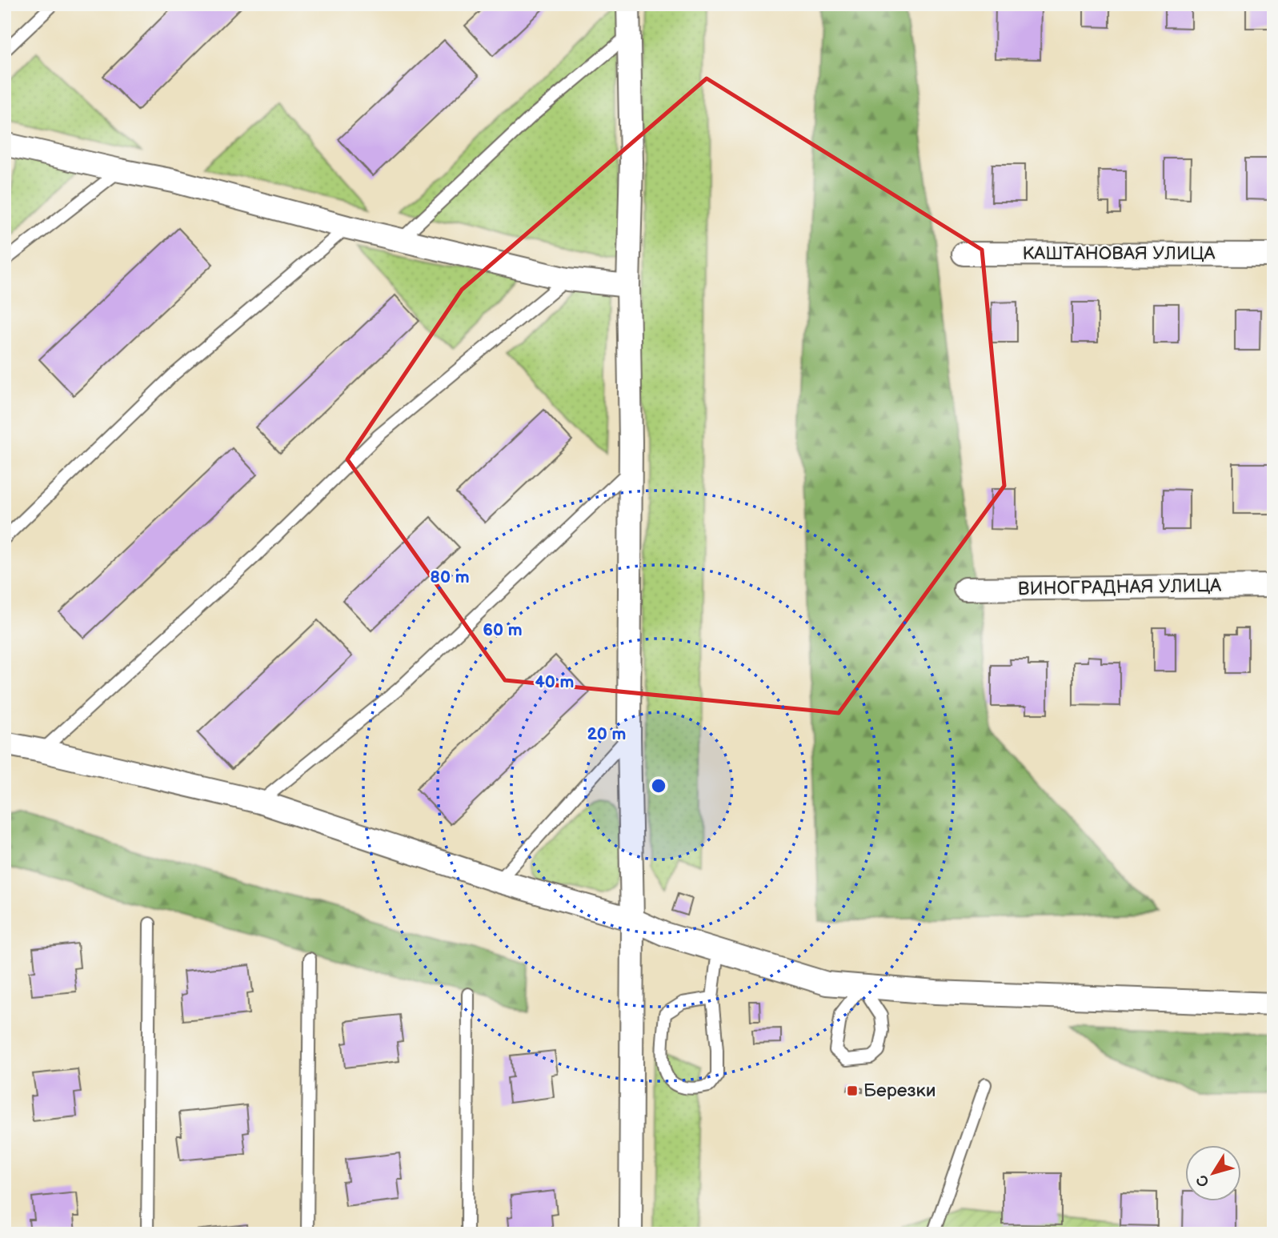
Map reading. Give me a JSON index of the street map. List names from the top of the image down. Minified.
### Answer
{"streets":{"street":["КАШТАНОВАЯ УЛИЦА","ВИНОГРАДНАЯ УЛИЦА"]},"places":{"transit":["Березки"]},"north":"bottom left","rings":["80 m","60 m","40 m","20 m"]}
